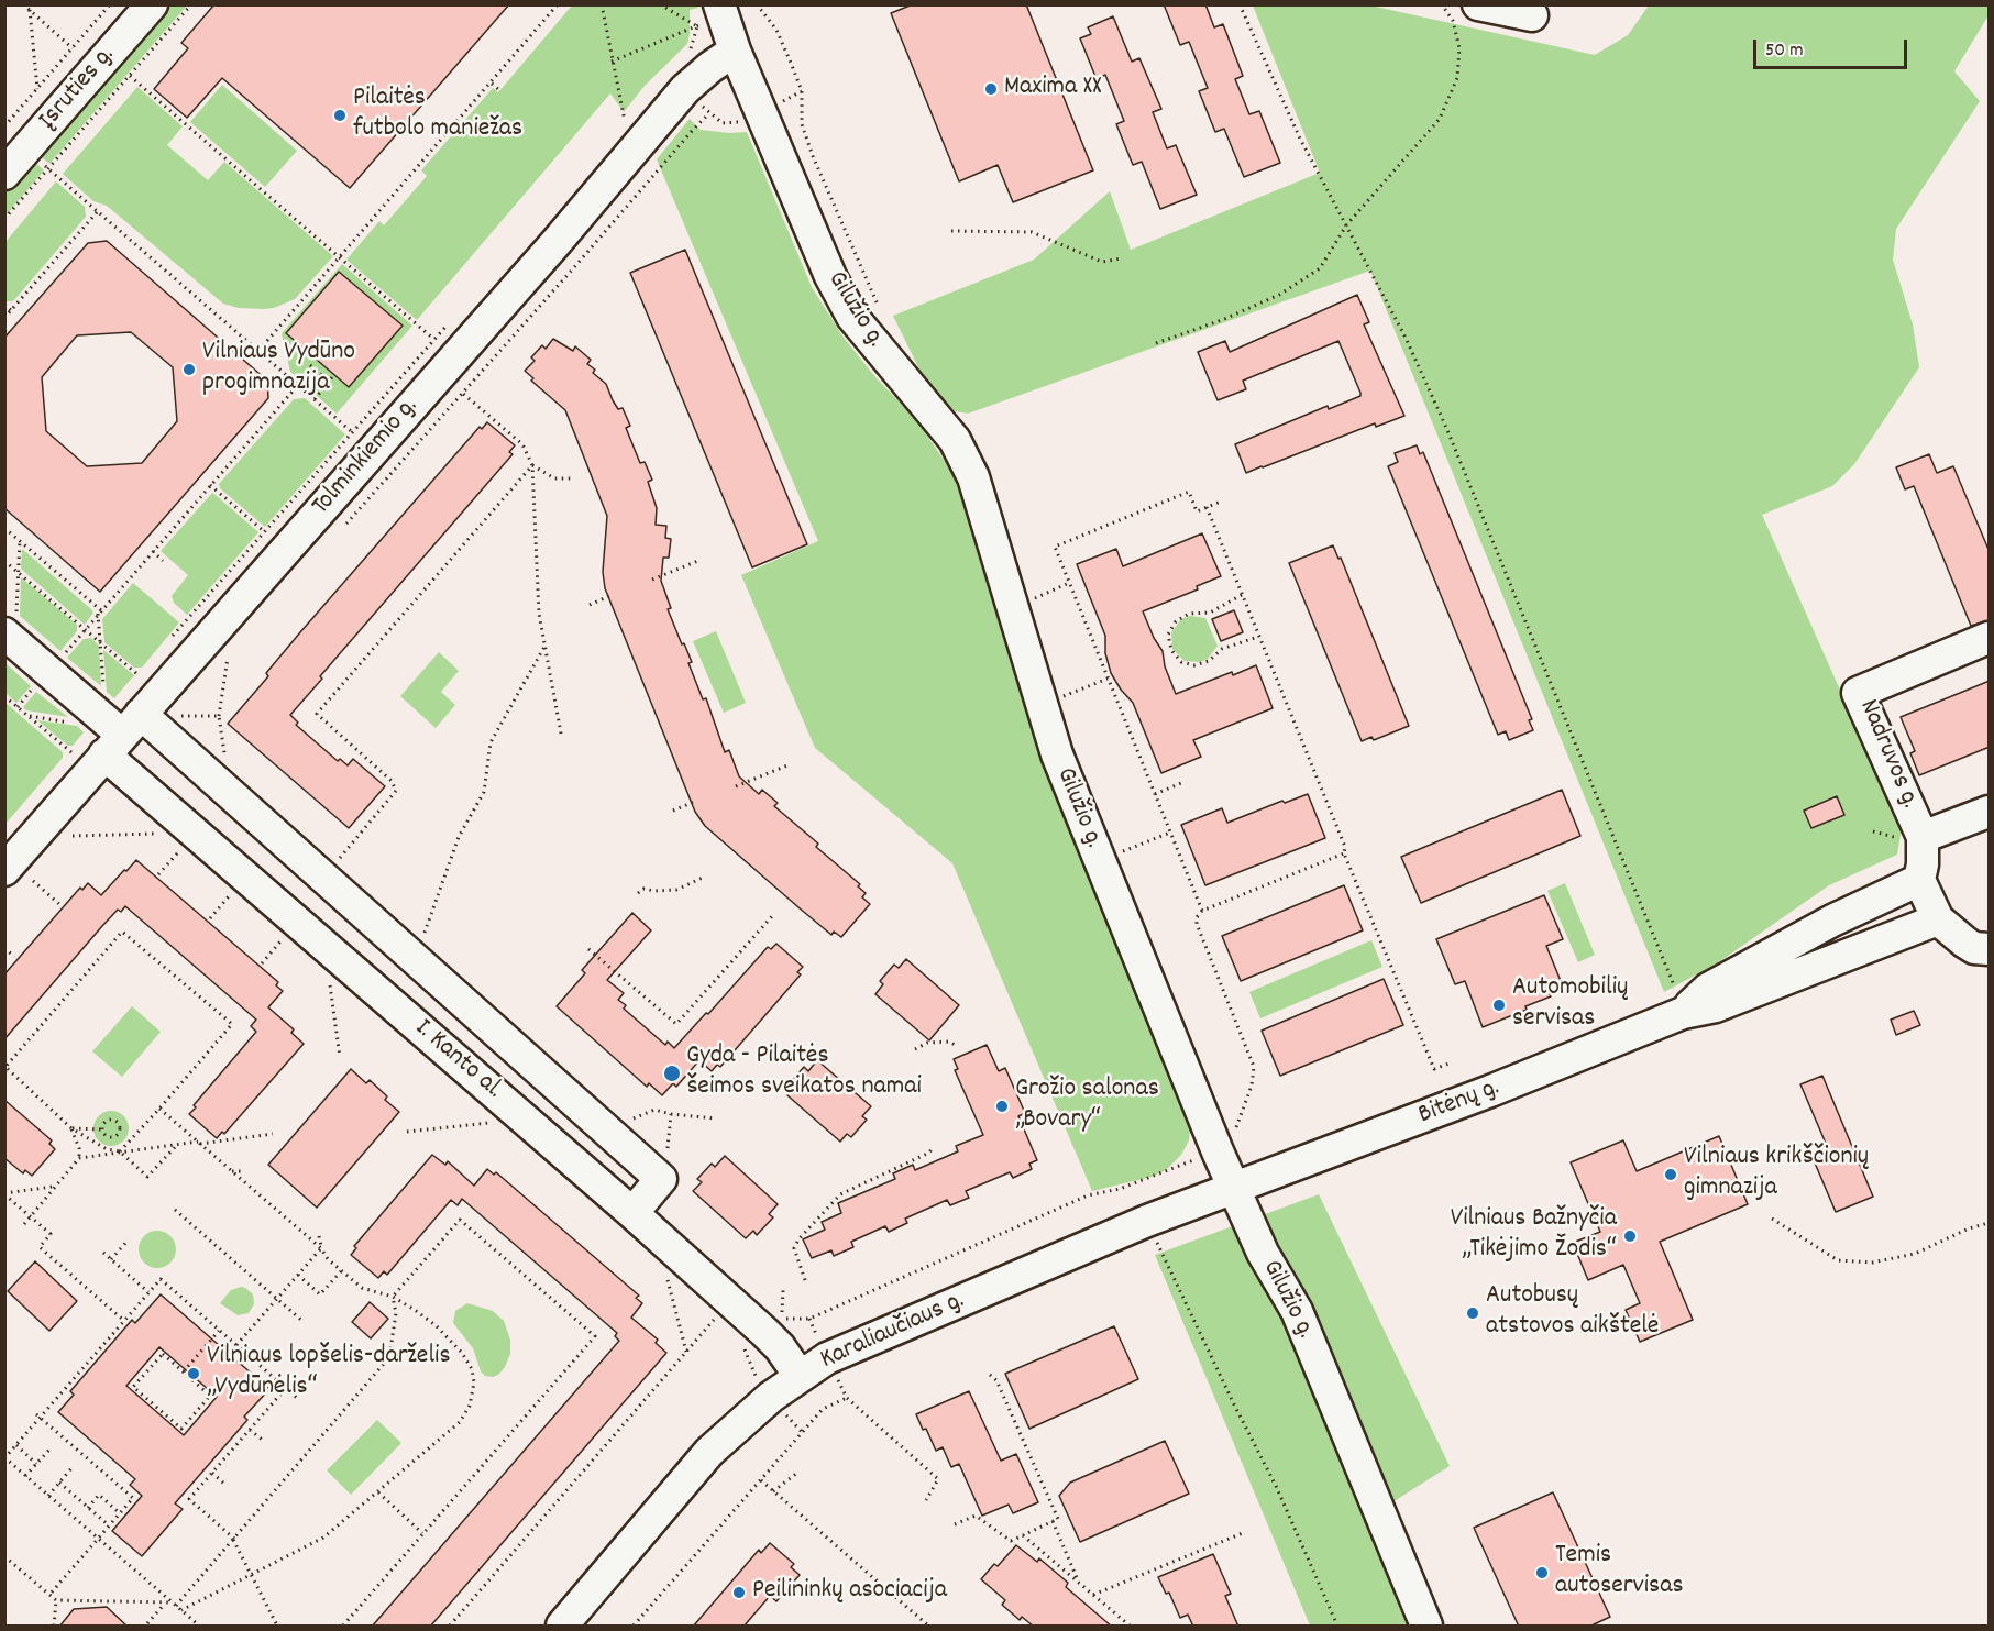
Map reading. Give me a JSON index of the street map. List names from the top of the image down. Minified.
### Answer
{"streets":{"street":["Įsruties g.","Gilužio g.","Tolminkiemio g.","Nadruvos g.","I. Kanto al.","Bitėnų g.","Karaliaučiaus g."]},"crossings":[["Gilužio g.","Tolminkiemio g."],["Gilužio g.","Bitėnų g."],["Gilužio g.","Karaliaučiaus g."],["Tolminkiemio g.","I. Kanto al."],["I. Kanto al.","Karaliaučiaus g."],["Bitėnų g.","Karaliaučiaus g."]],"places":["Maxima XX","Pilaitės futbolo maniežas","Vilniaus Vydūno progimnazija","Automobilių servisas","Gyda - Pilaitės šeimos sveikatos namai","Grožio salonas „Bovary“","Vilniaus krikščionių gimnazija","Vilniaus Bažnyčia „Tikėjimo Žodis“","Autobusų atstovos aikštelė","Vilniaus lopšelis-darželis „Vydūnėlis“","Temis autoservisas","Peilininkų asociacija"],"scale_bar":"50 m"}
